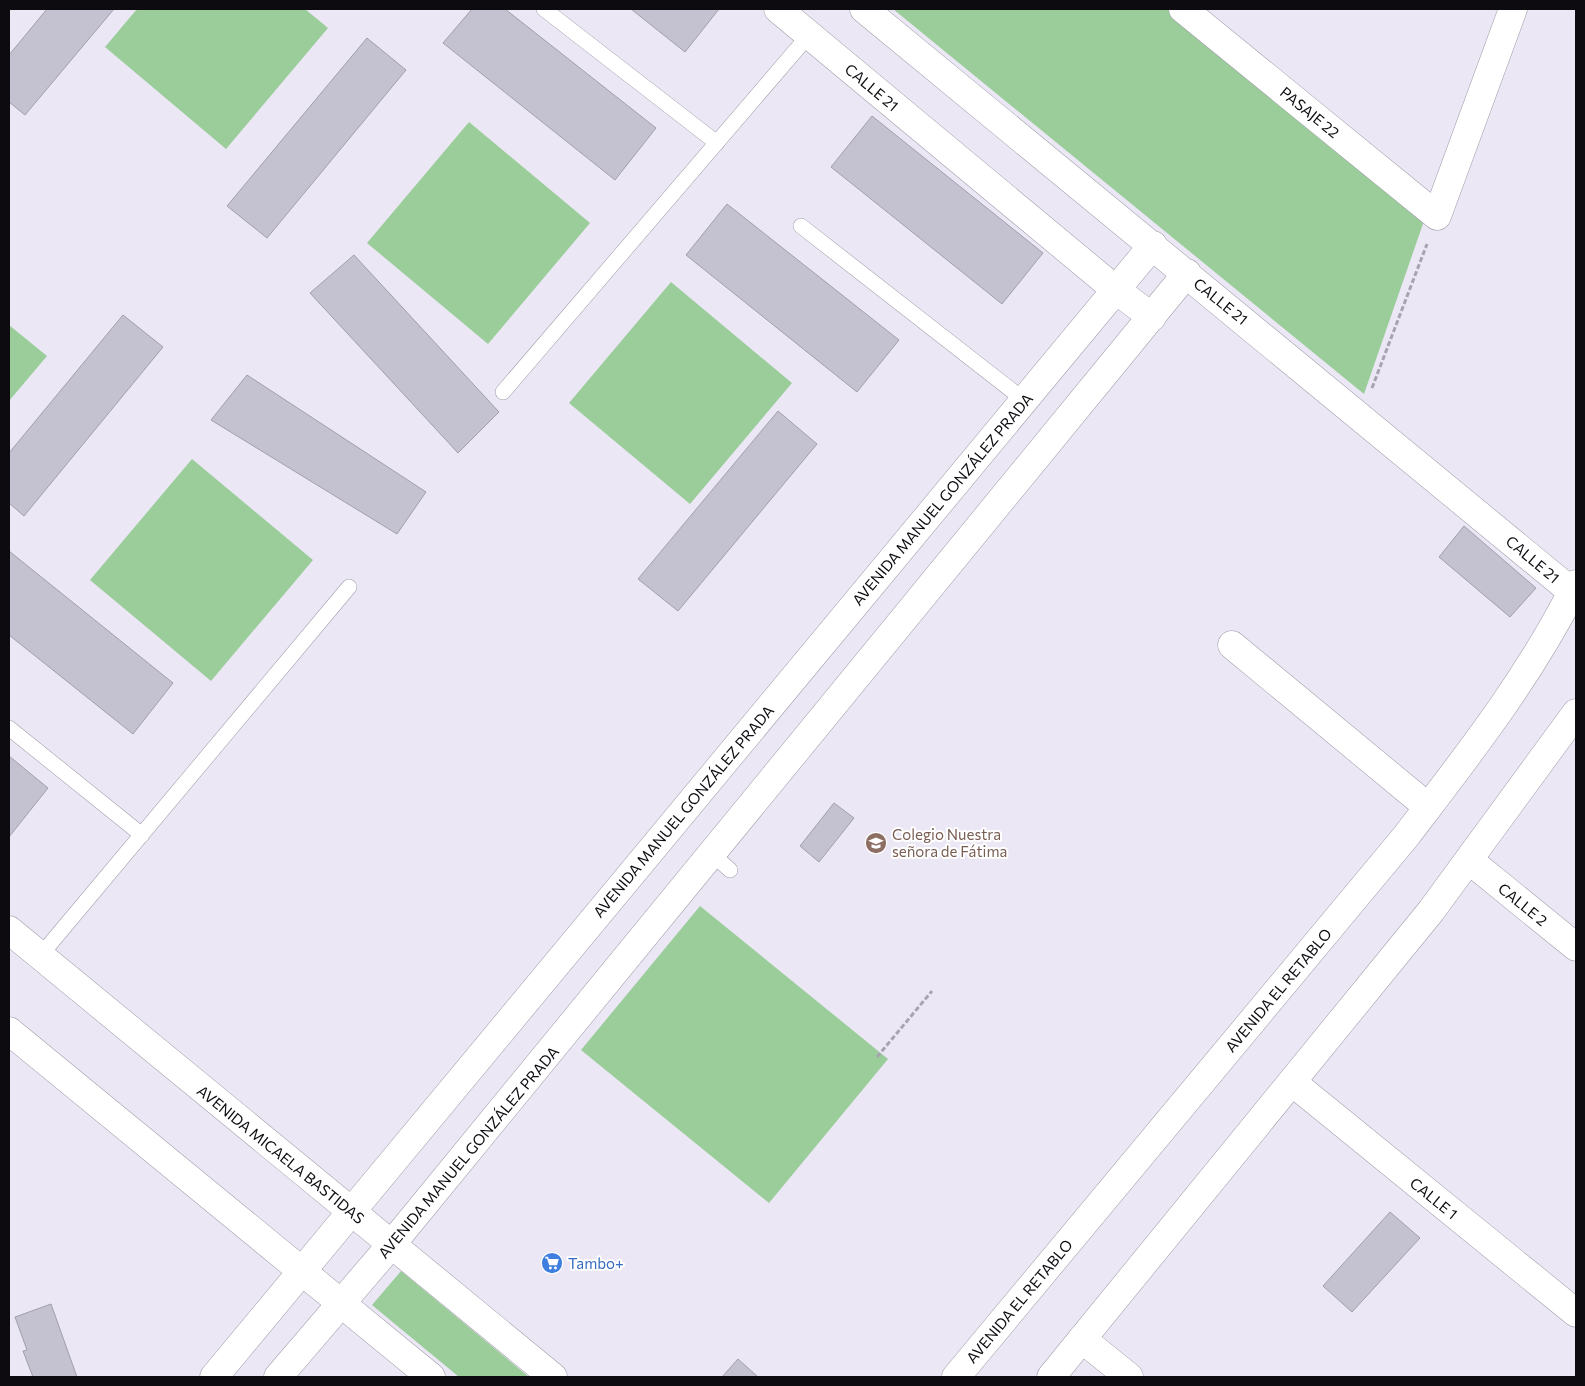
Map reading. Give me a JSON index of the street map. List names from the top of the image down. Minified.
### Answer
{"streets":{"street":["CALLE 21","PASAJE 22","AVENIDA MANUEL GONZÁLEZ PRADA","CALLE 2","AVENIDA EL RETABLO","AVENIDA MICAELA BASTIDAS","CALLE 1"]},"crossings":[["CALLE 21","AVENIDA MANUEL GONZÁLEZ PRADA"],["CALLE 21","AVENIDA EL RETABLO"],["AVENIDA MANUEL GONZÁLEZ PRADA","AVENIDA MICAELA BASTIDAS"]],"places":{"school or university":["Colegio Nuestra señora de Fátima"],"supermarket":["Tambo+"]}}
